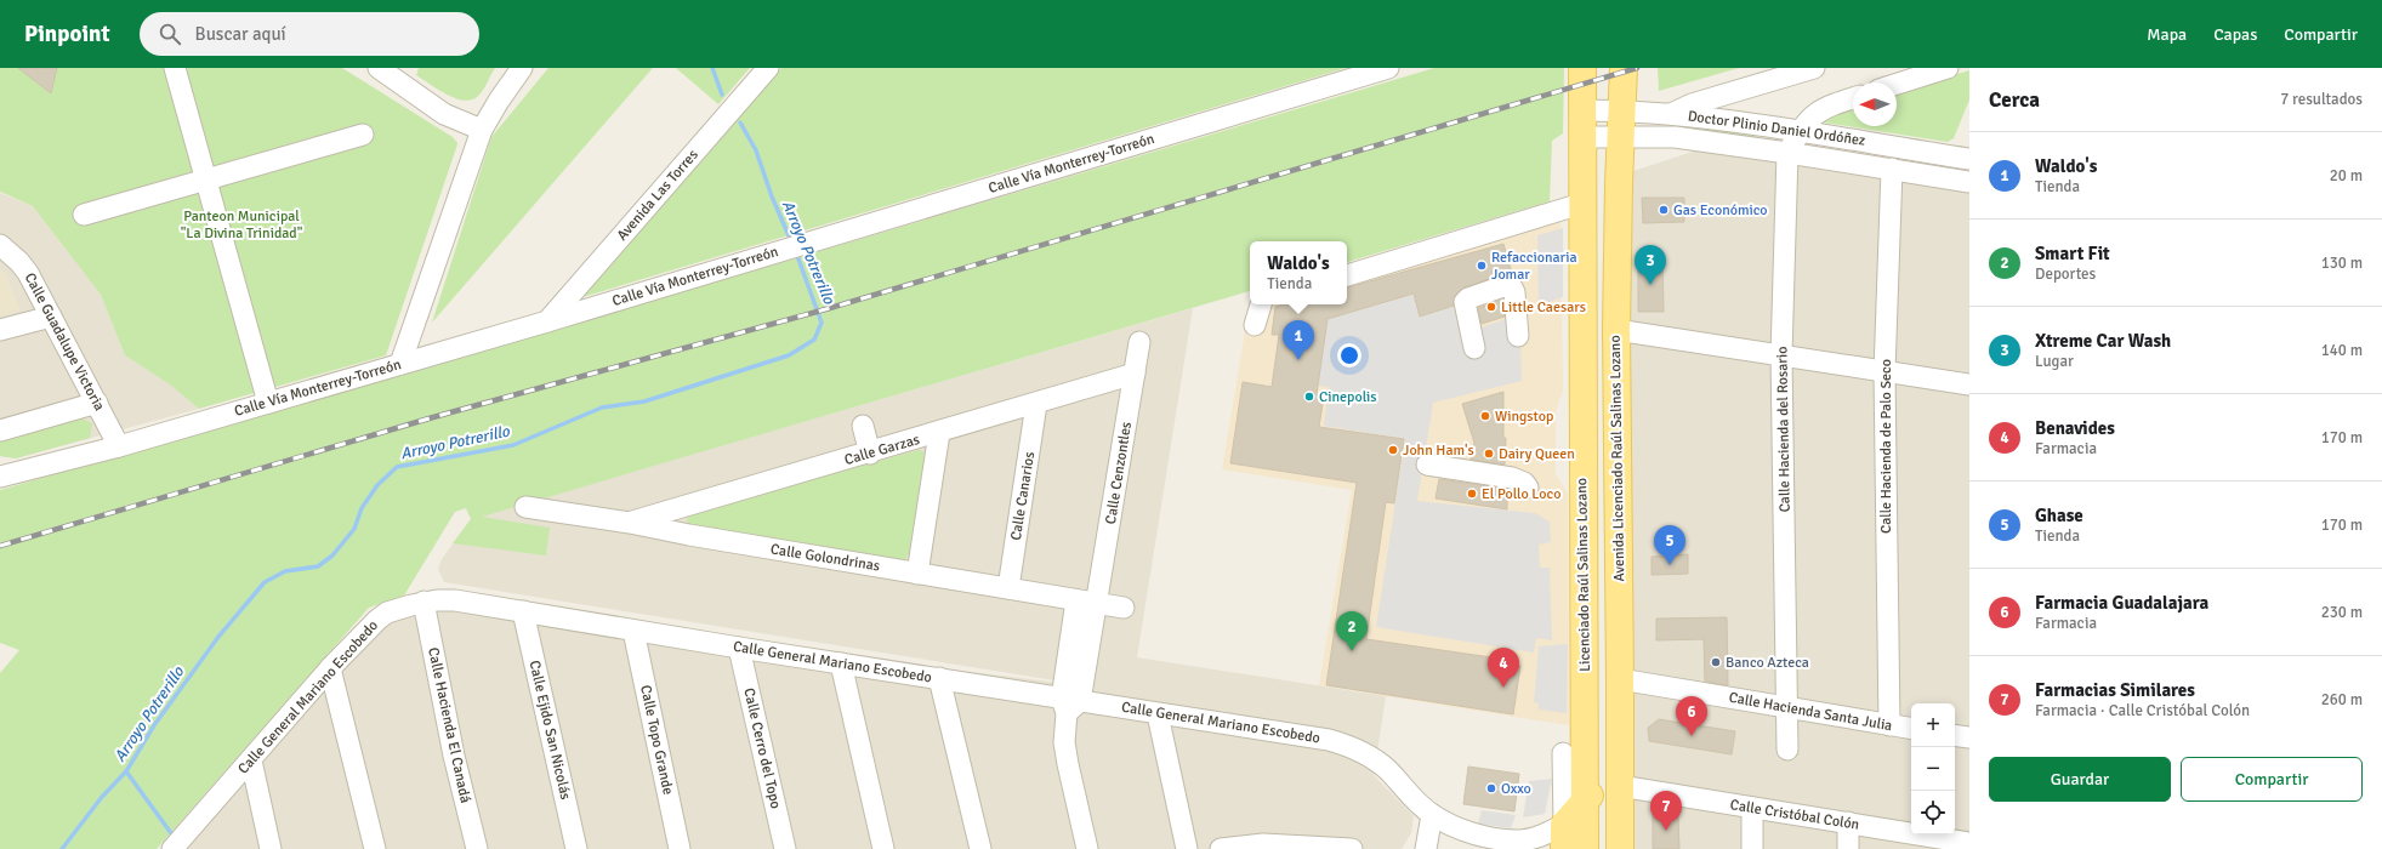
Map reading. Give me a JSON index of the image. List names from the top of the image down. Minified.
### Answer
{"streets":{"main road":["Avenida Licenciado Raúl Salinas Lozano","Licenciado Raúl Salinas Lozano"],"street":["Doctor Plinio Daniel Ordóñez","Calle Vía Monterrey-Torreón","Avenida Las Torres","Calle Guadalupe Victoria","Calle Hacienda del Rosario","Calle Hacienda de Palo Seco","Calle Garzas","Calle Cenzontles","Calle Canarios","Calle Golondrinas","Calle General Mariano Escobedo","Calle Hacienda Santa Julia","Calle Hacienda El Canadá","Calle Ejido San Nicolás","Calle Topo Grande","Calle Cerro del Topo","Calle Cristóbal Colón"]},"crossings":[["Doctor Plinio Daniel Ordóñez","Calle Hacienda del Rosario"],["Doctor Plinio Daniel Ordóñez","Calle Hacienda de Palo Seco"],["Doctor Plinio Daniel Ordóñez","Avenida Licenciado Raúl Salinas Lozano"],["Doctor Plinio Daniel Ordóñez","Licenciado Raúl Salinas Lozano"],["Calle Vía Monterrey-Torreón","Avenida Las Torres"],["Calle Vía Monterrey-Torreón","Calle Guadalupe Victoria"],["Calle Hacienda del Rosario","Calle Hacienda Santa Julia"],["Calle Hacienda de Palo Seco","Calle Hacienda Santa Julia"],["Calle Garzas","Calle Cenzontles"],["Calle Garzas","Calle Canarios"],["Calle Garzas","Calle Golondrinas"],["Avenida Licenciado Raúl Salinas Lozano","Calle Hacienda Santa Julia"],["Avenida Licenciado Raúl Salinas Lozano","Calle Cristóbal Colón"],["Calle Cenzontles","Calle Golondrinas"],["Calle Cenzontles","Calle General Mariano Escobedo"],["Calle Canarios","Calle Golondrinas"],["Calle General Mariano Escobedo","Calle Hacienda El Canadá"],["Calle General Mariano Escobedo","Calle Ejido San Nicolás"],["Calle General Mariano Escobedo","Calle Topo Grande"],["Calle General Mariano Escobedo","Calle Cerro del Topo"]],"water":["Arroyo Potrerillo"],"parks":["Panteon Municipal \"La Divina Trinidad\""],"places":["Gas Económico","Refaccionaria Jomar","Little Caesars","Cinepolis","Wingstop","John Ham's","Dairy Queen","El Pollo Loco","Banco Azteca","Oxxo"],"north":"left","page":{"header":"Pinpoint","search":"Buscar aquí","nav":["Mapa","Capas","Compartir"],"heading":["Cerca","7 resultados"],"list":[{"mark":"1","name":"Waldo's","note":"Tienda","value":"20 m"},{"mark":"2","name":"Smart Fit","note":"Deportes","value":"130 m"},{"mark":"3","name":"Xtreme Car Wash","note":"Lugar","value":"140 m"},{"mark":"4","name":"Benavides","note":"Farmacia","value":"170 m"},{"mark":"5","name":"Ghase","note":"Tienda","value":"170 m"},{"mark":"6","name":"Farmacia Guadalajara","note":"Farmacia","value":"230 m"},{"mark":"7","name":"Farmacias Similares","note":"Farmacia · Calle Cristóbal Colón","value":"260 m"}],"popup":["Waldo's","Tienda"],"pins":["3","1","5","2","4","6","7"],"map_buttons":["+","−"],"buttons":["Guardar","Compartir"]}}
